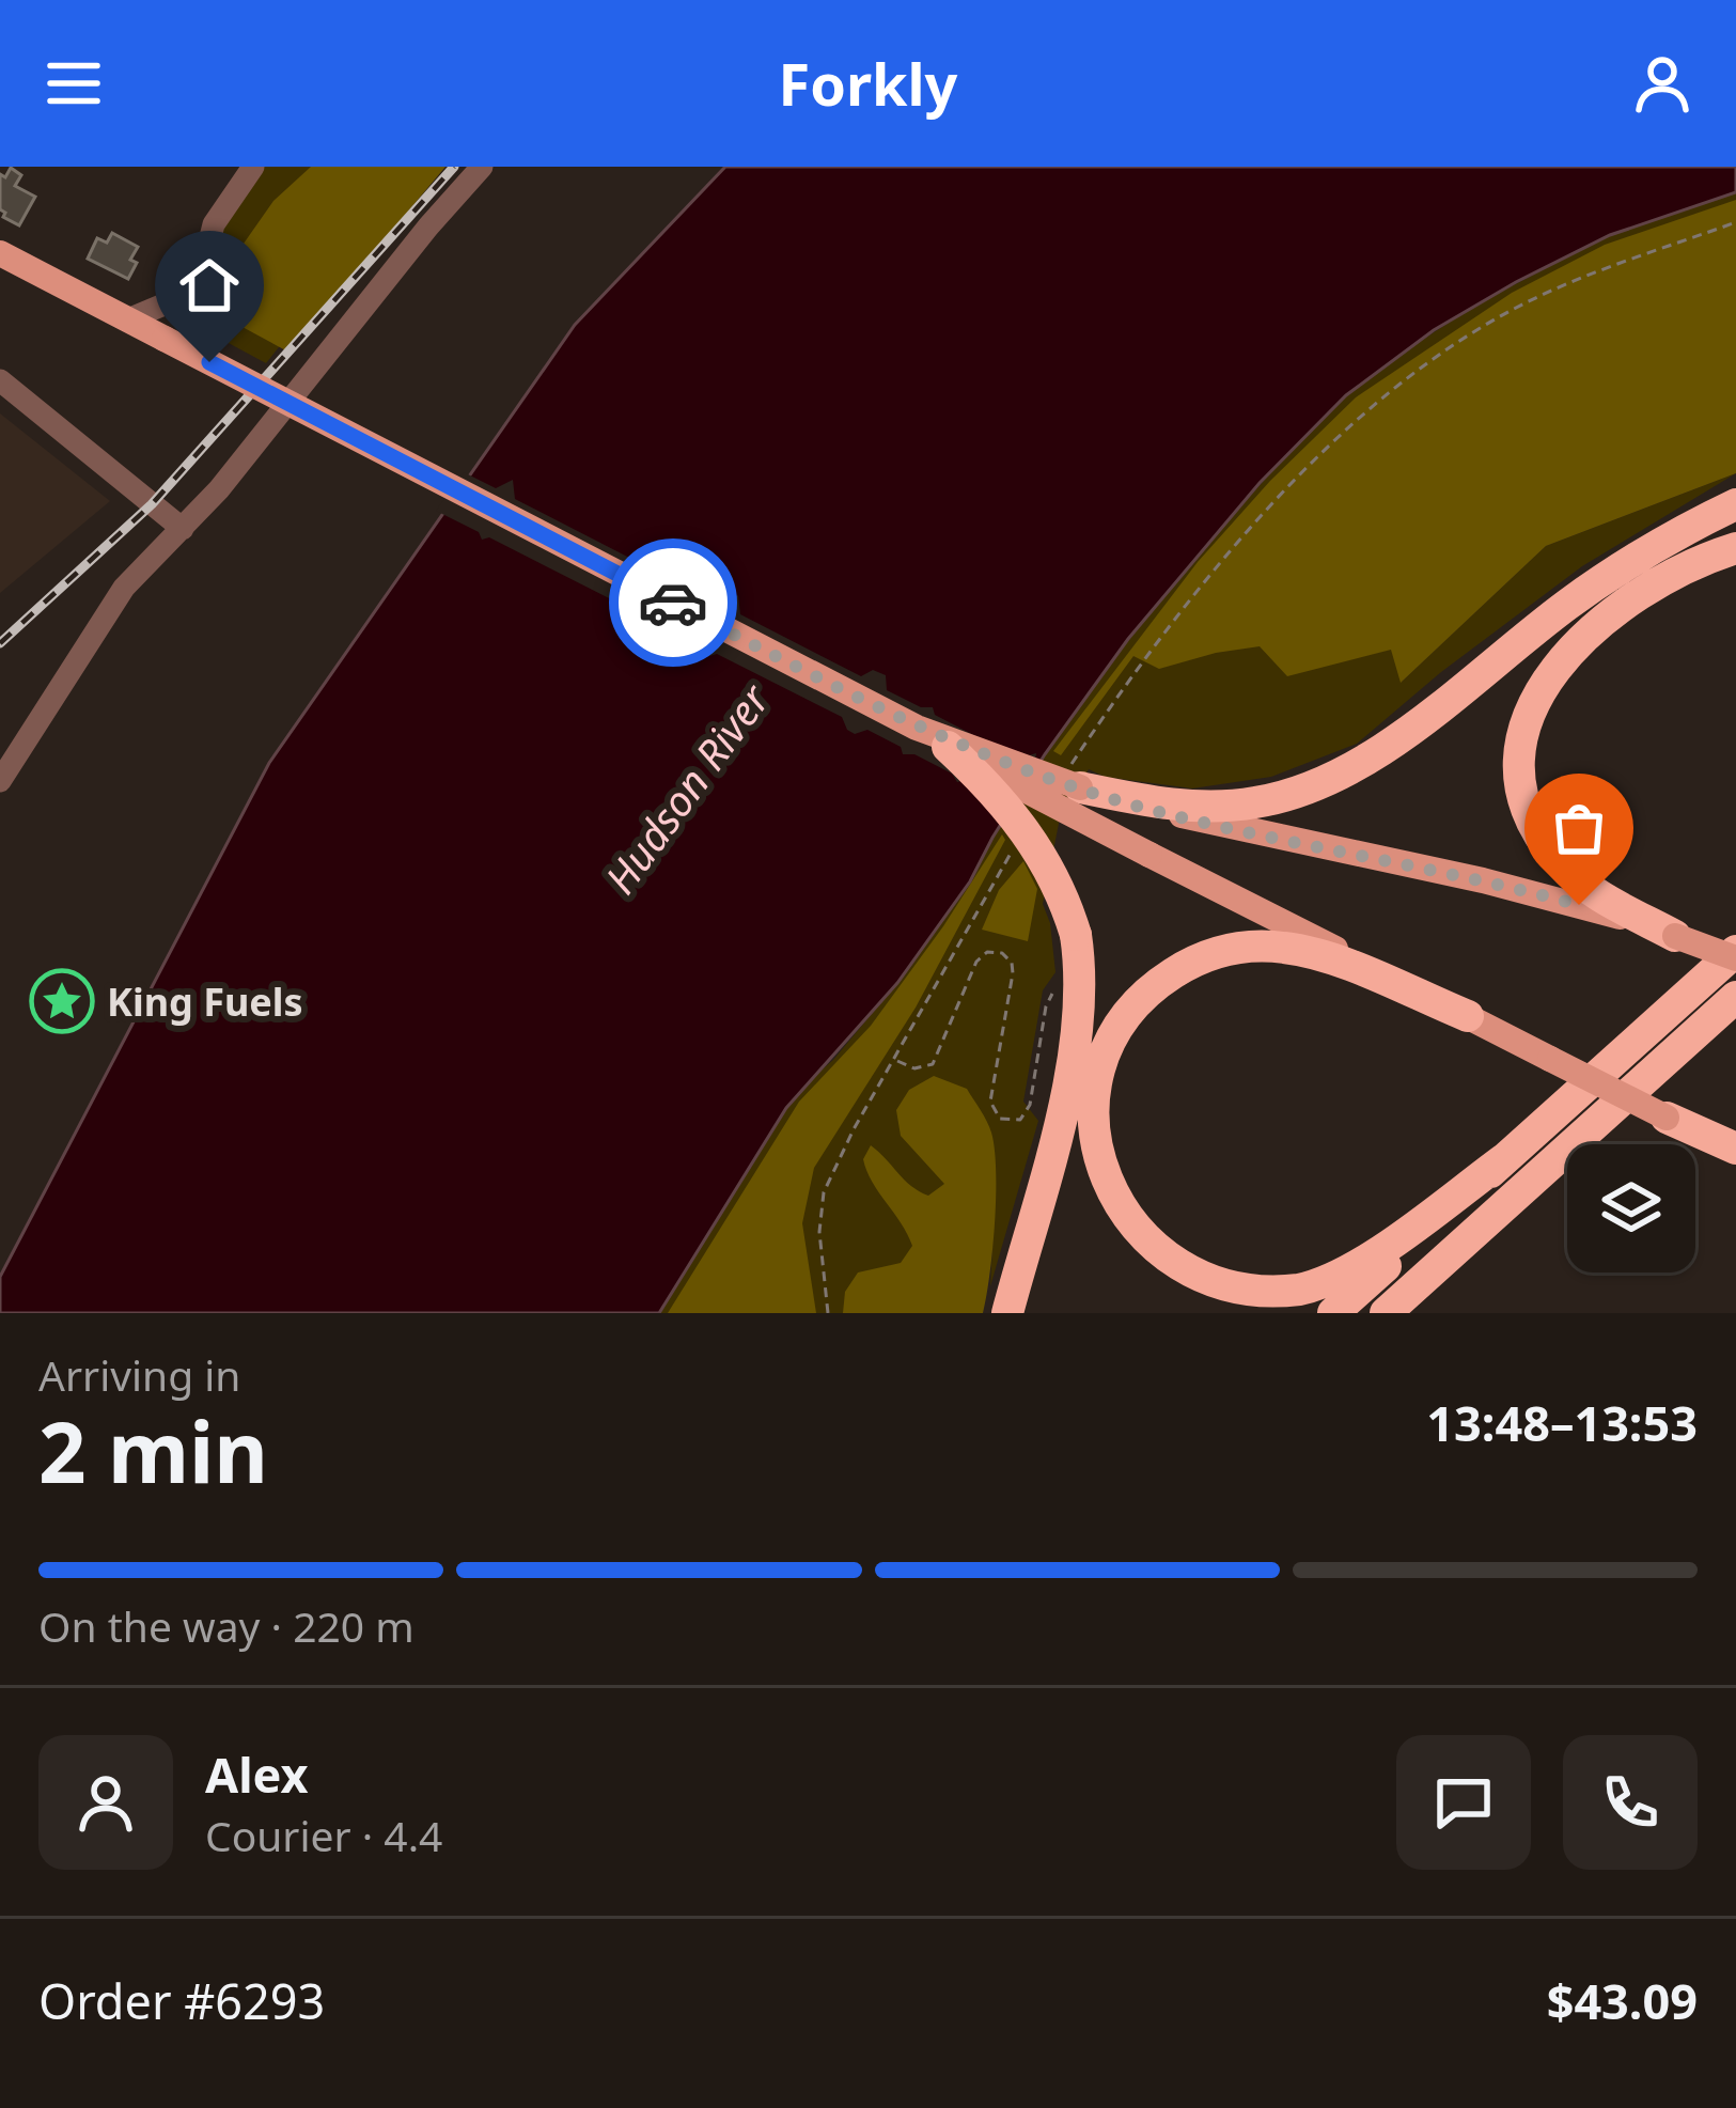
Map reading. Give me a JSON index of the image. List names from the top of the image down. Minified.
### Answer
{"water":["Hudson River"],"places":{"place":["King Fuels"]},"page":{"header":"Forkly","heading":["2 min","Arriving in","13:48–13:53"],"panel":["Alex","Courier · 4.4","Order #6293","$43.09"],"bar":"On the way · 220 m"}}
